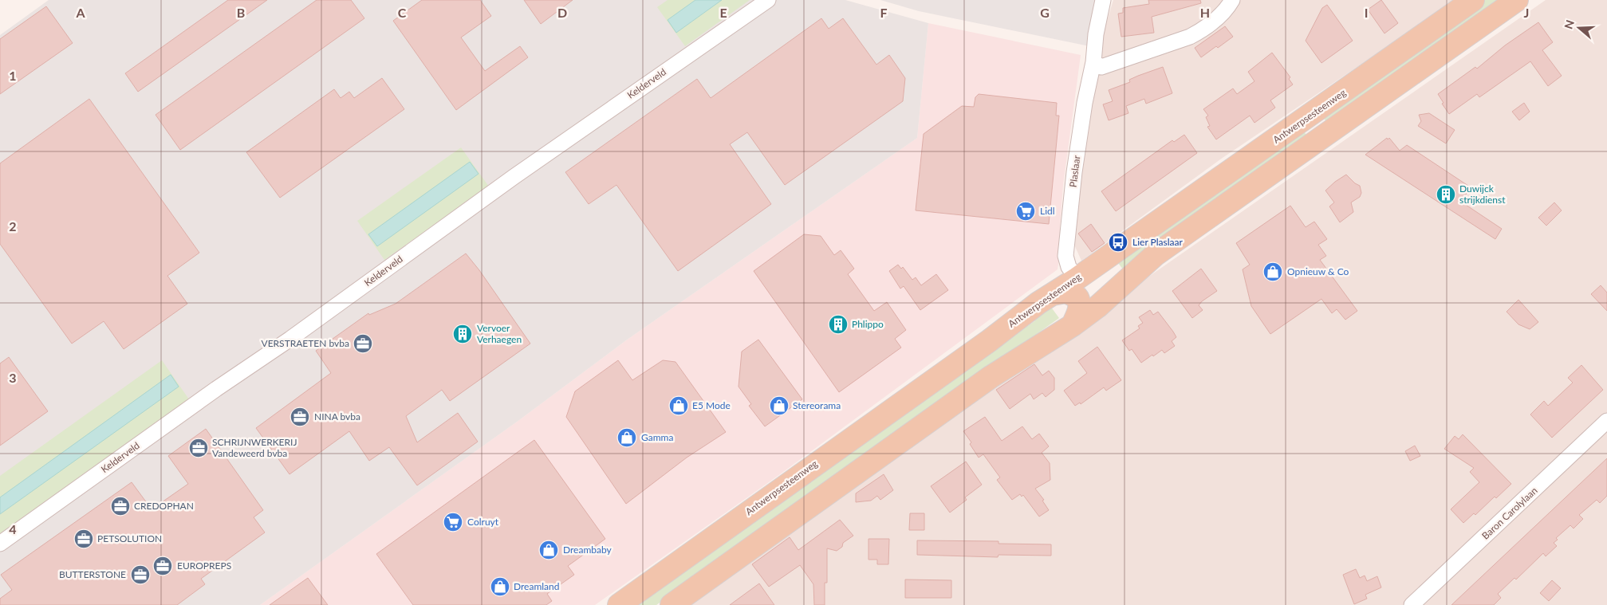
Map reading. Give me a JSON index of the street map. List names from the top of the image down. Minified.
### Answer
{"streets":{"main road":["Antwerpsesteenweg"],"street":["Kelderveld","Plaslaar","Baron Carolylaan"]},"crossings":[["Antwerpsesteenweg","Plaslaar"]],"places":{"building":["Duwijck strijkdienst","Phlippo","Vervoer Verhaegen"],"supermarket":["Lidl","Colruyt"],"bus stop":["Lier Plaslaar"],"shop":["Opnieuw & Co","E5 Mode","Stereorama","Gamma","Dreambaby","Dreamland"],"office":["VERSTRAETEN bvba","NINA bvba","SCHRIJNWERKERIJ Vandeweerd bvba","CREDOPHAN","PETSOLUTION","EUROPREPS","BUTTERSTONE"]},"north":"left","grid":{"columns":["A","B","C","D","E","F","G","H","I","J"],"rows":["1","2","3","4"]}}
